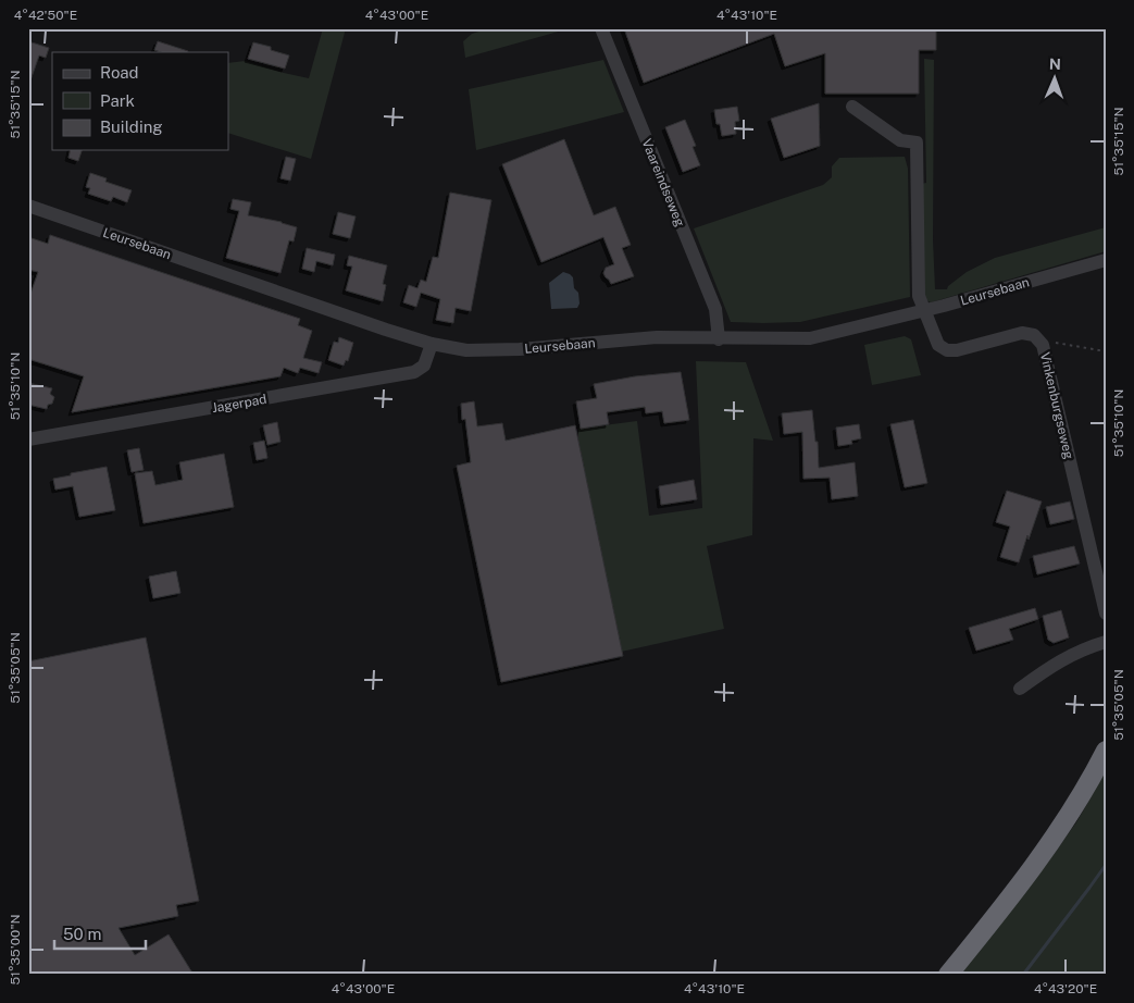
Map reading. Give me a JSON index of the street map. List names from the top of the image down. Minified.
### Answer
{"streets":{"street":["Vaareindseweg","Leursebaan","Jagerpad","Vinkenburgseweg"]},"crossings":[["Vaareindseweg","Leursebaan"],["Leursebaan","Jagerpad"],["Leursebaan","Vinkenburgseweg"]],"legend":["Road","Park","Building"],"scale_bar":"50 m","north":"top","coordinates":["4°42'50\"E","4°43'00\"E","4°43'10\"E","51°35'15\"N","51°35'10\"N","51°35'05\"N","51°35'00\"N","4°43'20\"E"]}
